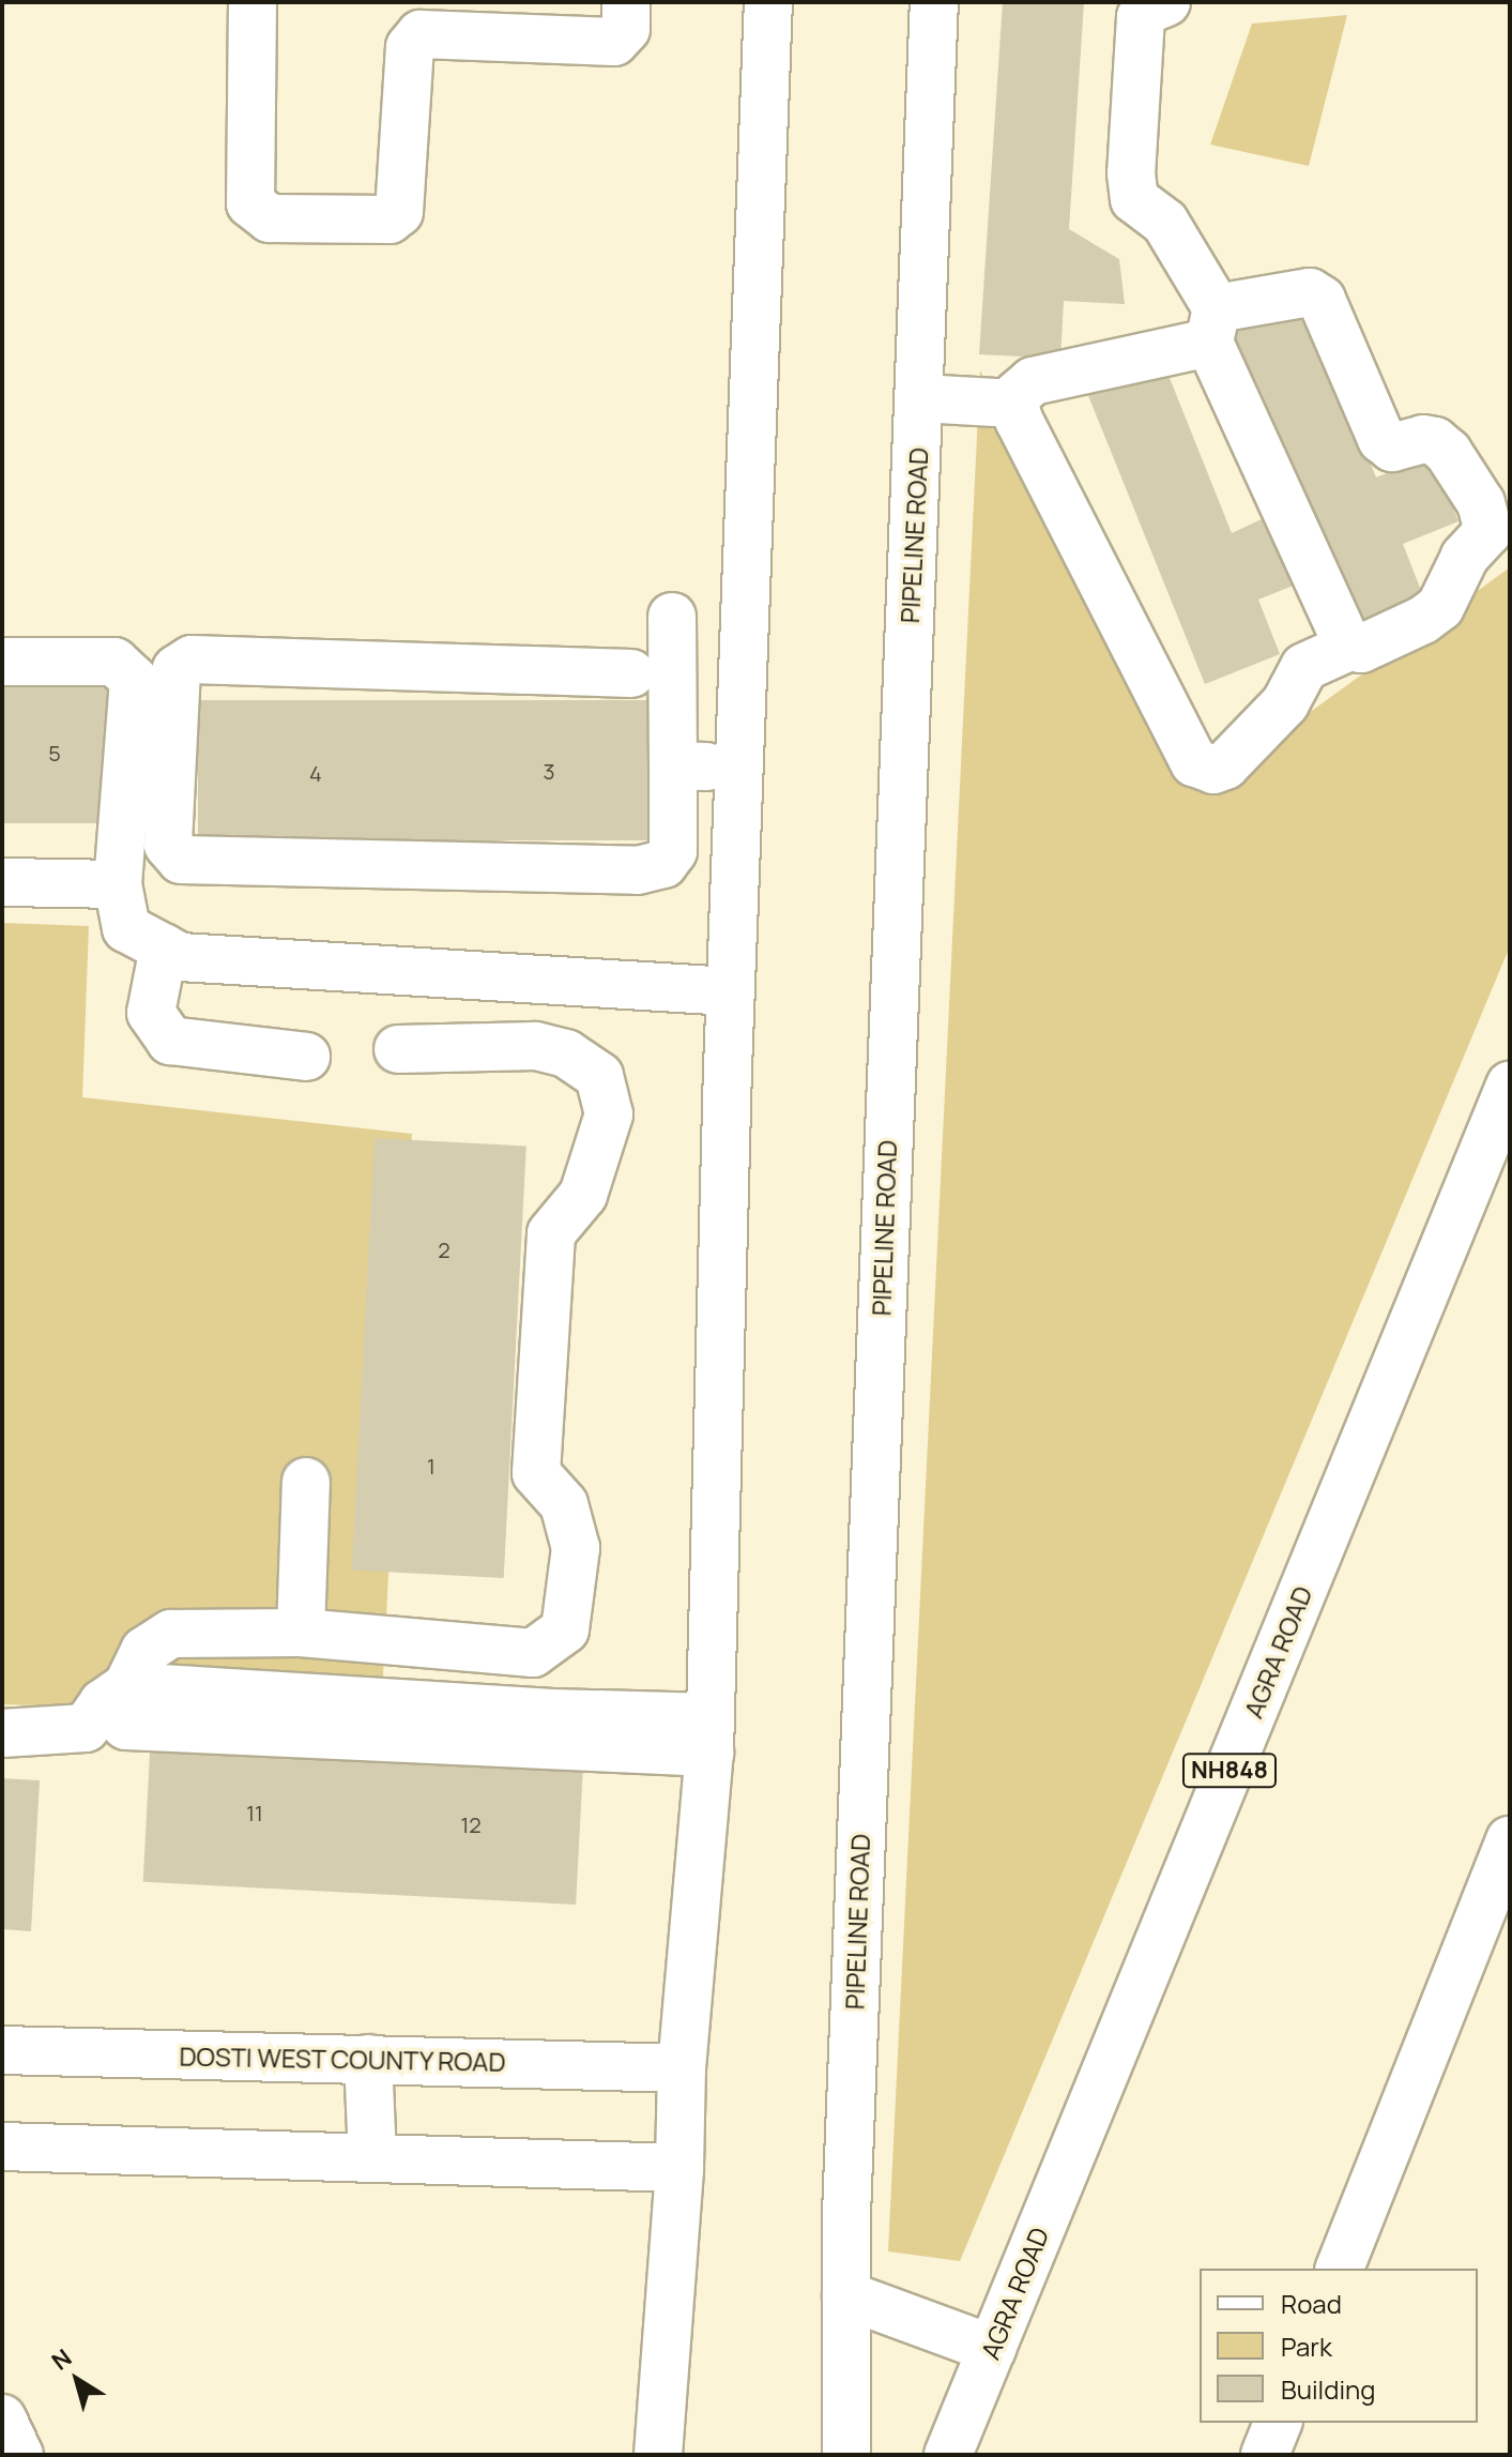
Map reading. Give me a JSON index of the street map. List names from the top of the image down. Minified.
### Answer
{"streets":{"main road":["PIPELINE ROAD","AGRA ROAD","NH848","DOSTI WEST COUNTY ROAD"]},"house_numbers":["5","3","4","2","1","11","12"],"legend":["Road","Park","Building"],"north":"top left"}
